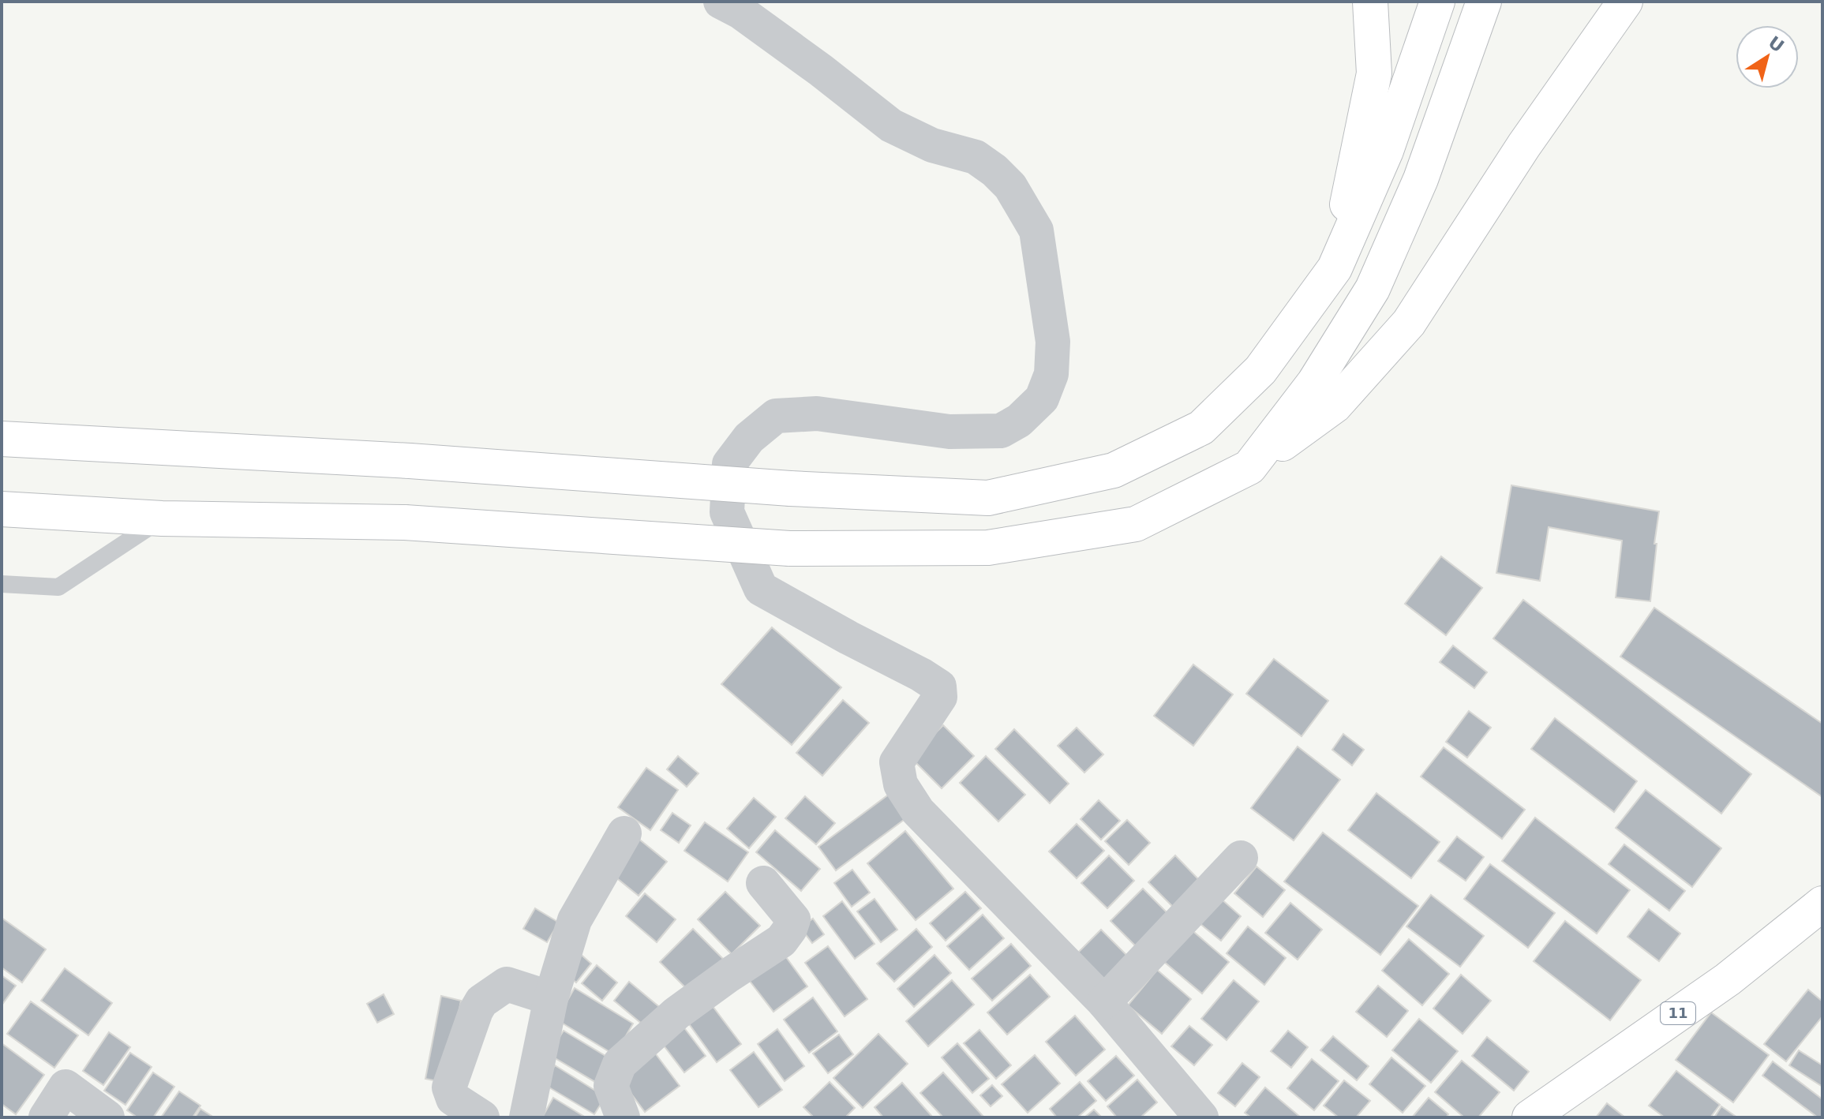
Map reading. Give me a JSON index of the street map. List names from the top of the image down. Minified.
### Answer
{"streets":{"highway":["11"]},"north":"top right"}
